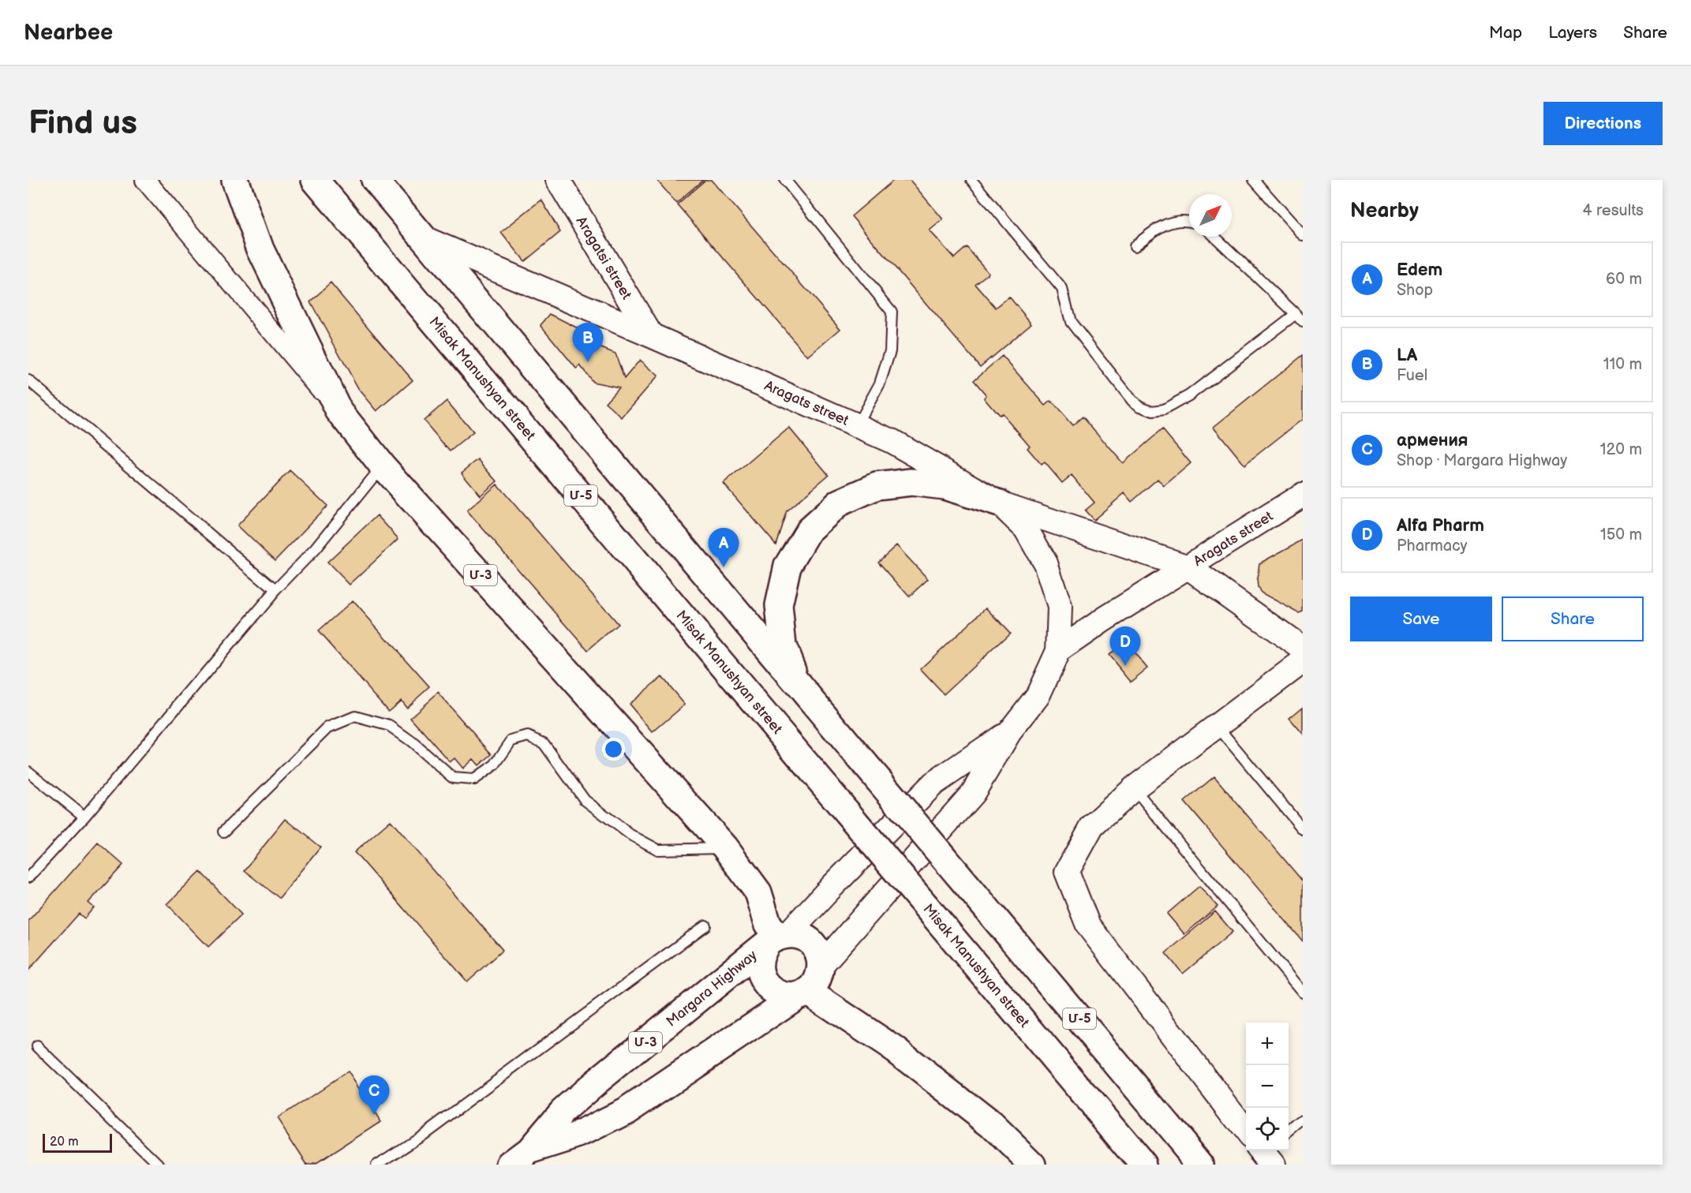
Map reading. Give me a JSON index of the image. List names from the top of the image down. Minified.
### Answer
{"streets":{"highway":["Misak Manushyan street","Մ-5","Մ-3","Margara Highway"],"street":["Aragatsi street","Aragats street"]},"crossings":[["Aragatsi street","Aragats street"],["Aragats street","Մ-5"],["Aragats street","Margara Highway"],["Մ-3","Margara Highway"]],"scale_bar":"20 m","north":"top right","page":{"header":"Nearbee","nav":["Map","Layers","Share"],"buttons":["Directions",["Save","Share"]],"title":"Find us","heading":["Nearby","4 results"],"list":[{"mark":"A","name":"Edem","note":"Shop","value":"60 m"},{"mark":"B","name":"LA","note":"Fuel","value":"110 m"},{"mark":"C","name":"армения","note":"Shop · Margara Highway","value":"120 m"},{"mark":"D","name":"Alfa Pharm","note":"Pharmacy","value":"150 m"}],"pins":["B","A","D","C"],"map_buttons":["+","−"],"scale":"20 m"}}
